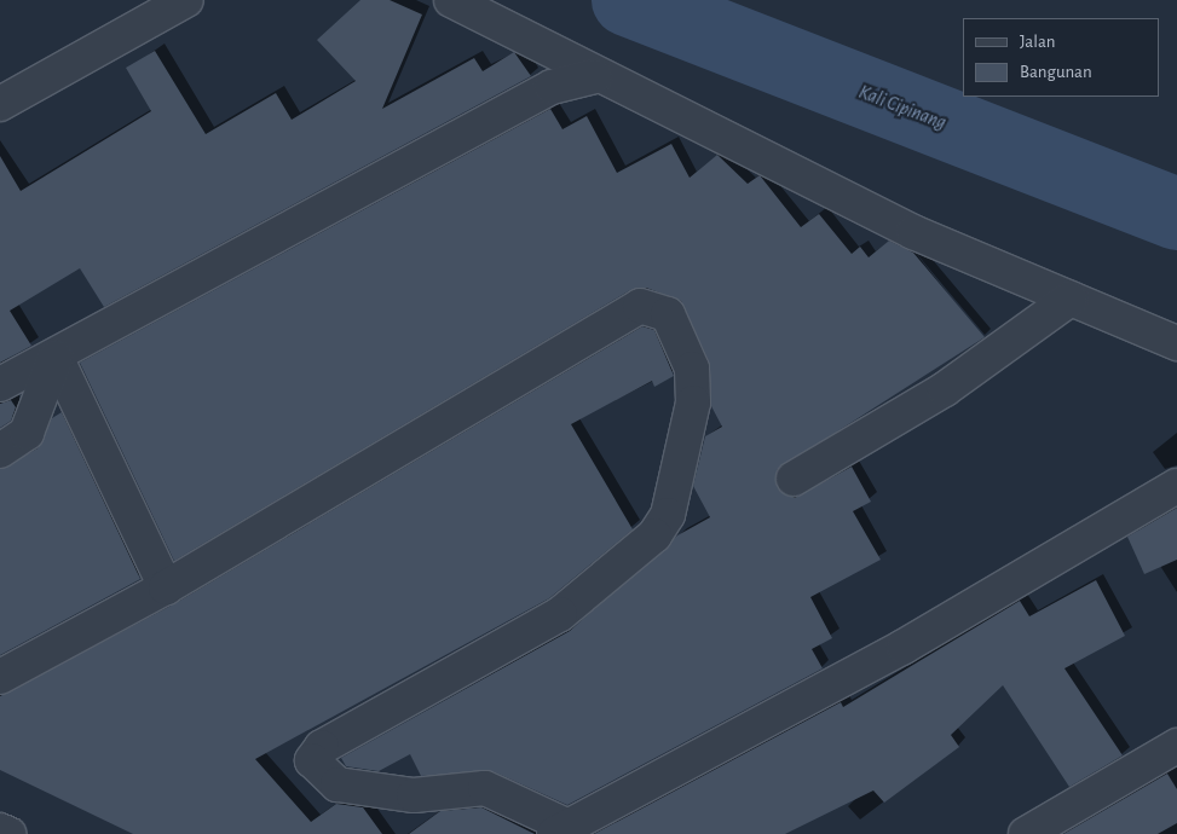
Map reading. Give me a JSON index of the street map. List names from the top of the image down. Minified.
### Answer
{"water":["Kali Cipinang"],"legend":["Jalan","Bangunan"]}
